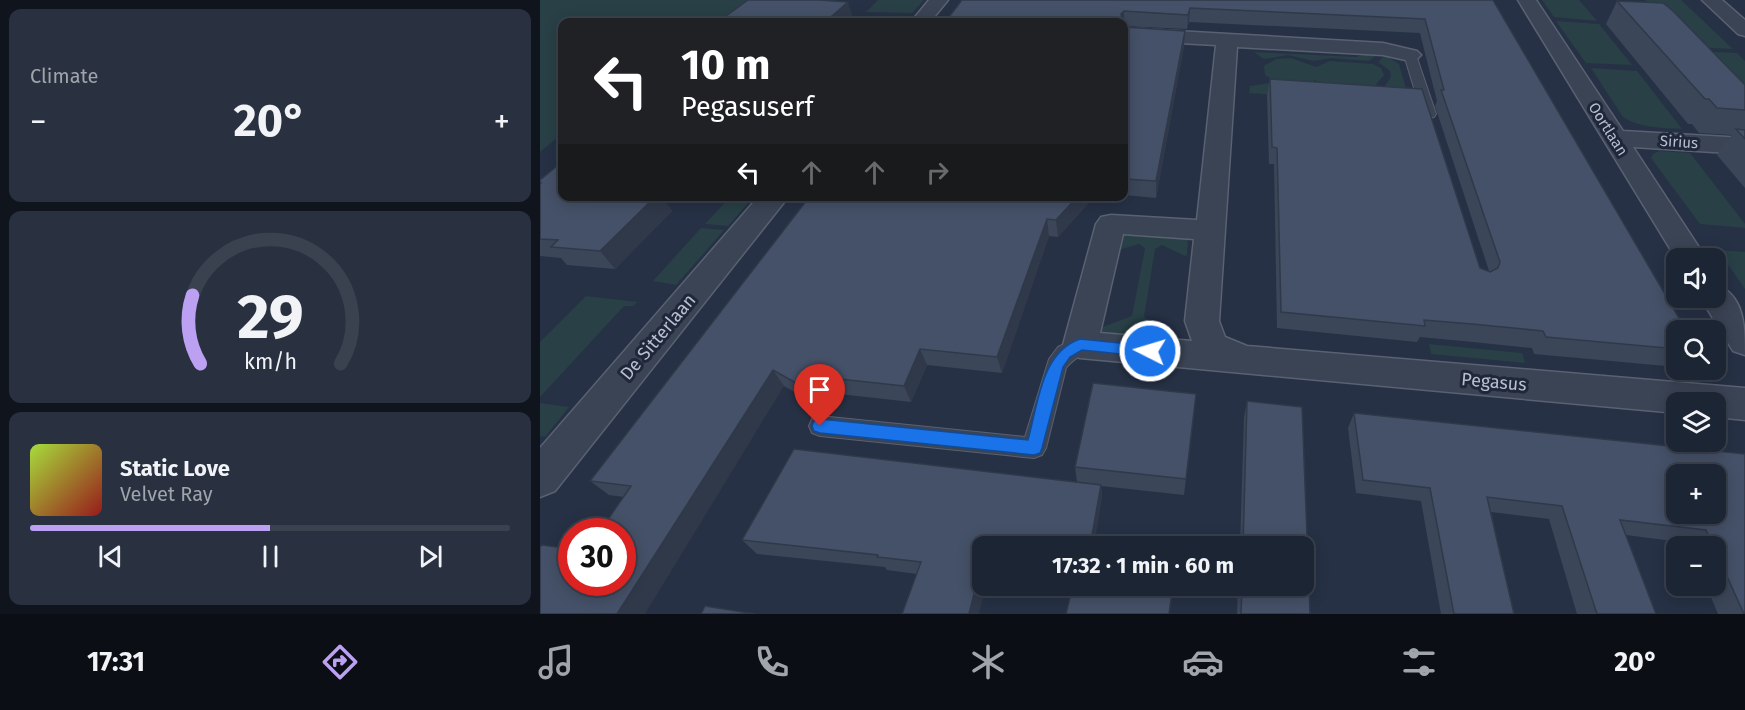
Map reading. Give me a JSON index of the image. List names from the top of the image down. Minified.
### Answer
{"streets":{"street":["Oortlaan","Sirius","De Sitterlaan","Pegasus"]},"crossings":[["Oortlaan","Sirius"]],"page":{"tile":"Climate","turn":["10 m","Pegasuserf"],"heat":["−","20°","+"],"map_buttons":["+","−"],"song":["Static Love","Velvet Ray"],"limit":"30","trip":"17:32 · 1 min · 60 m","tabs":["17:31","20°"],"gauge":["29","km/h"]}}
